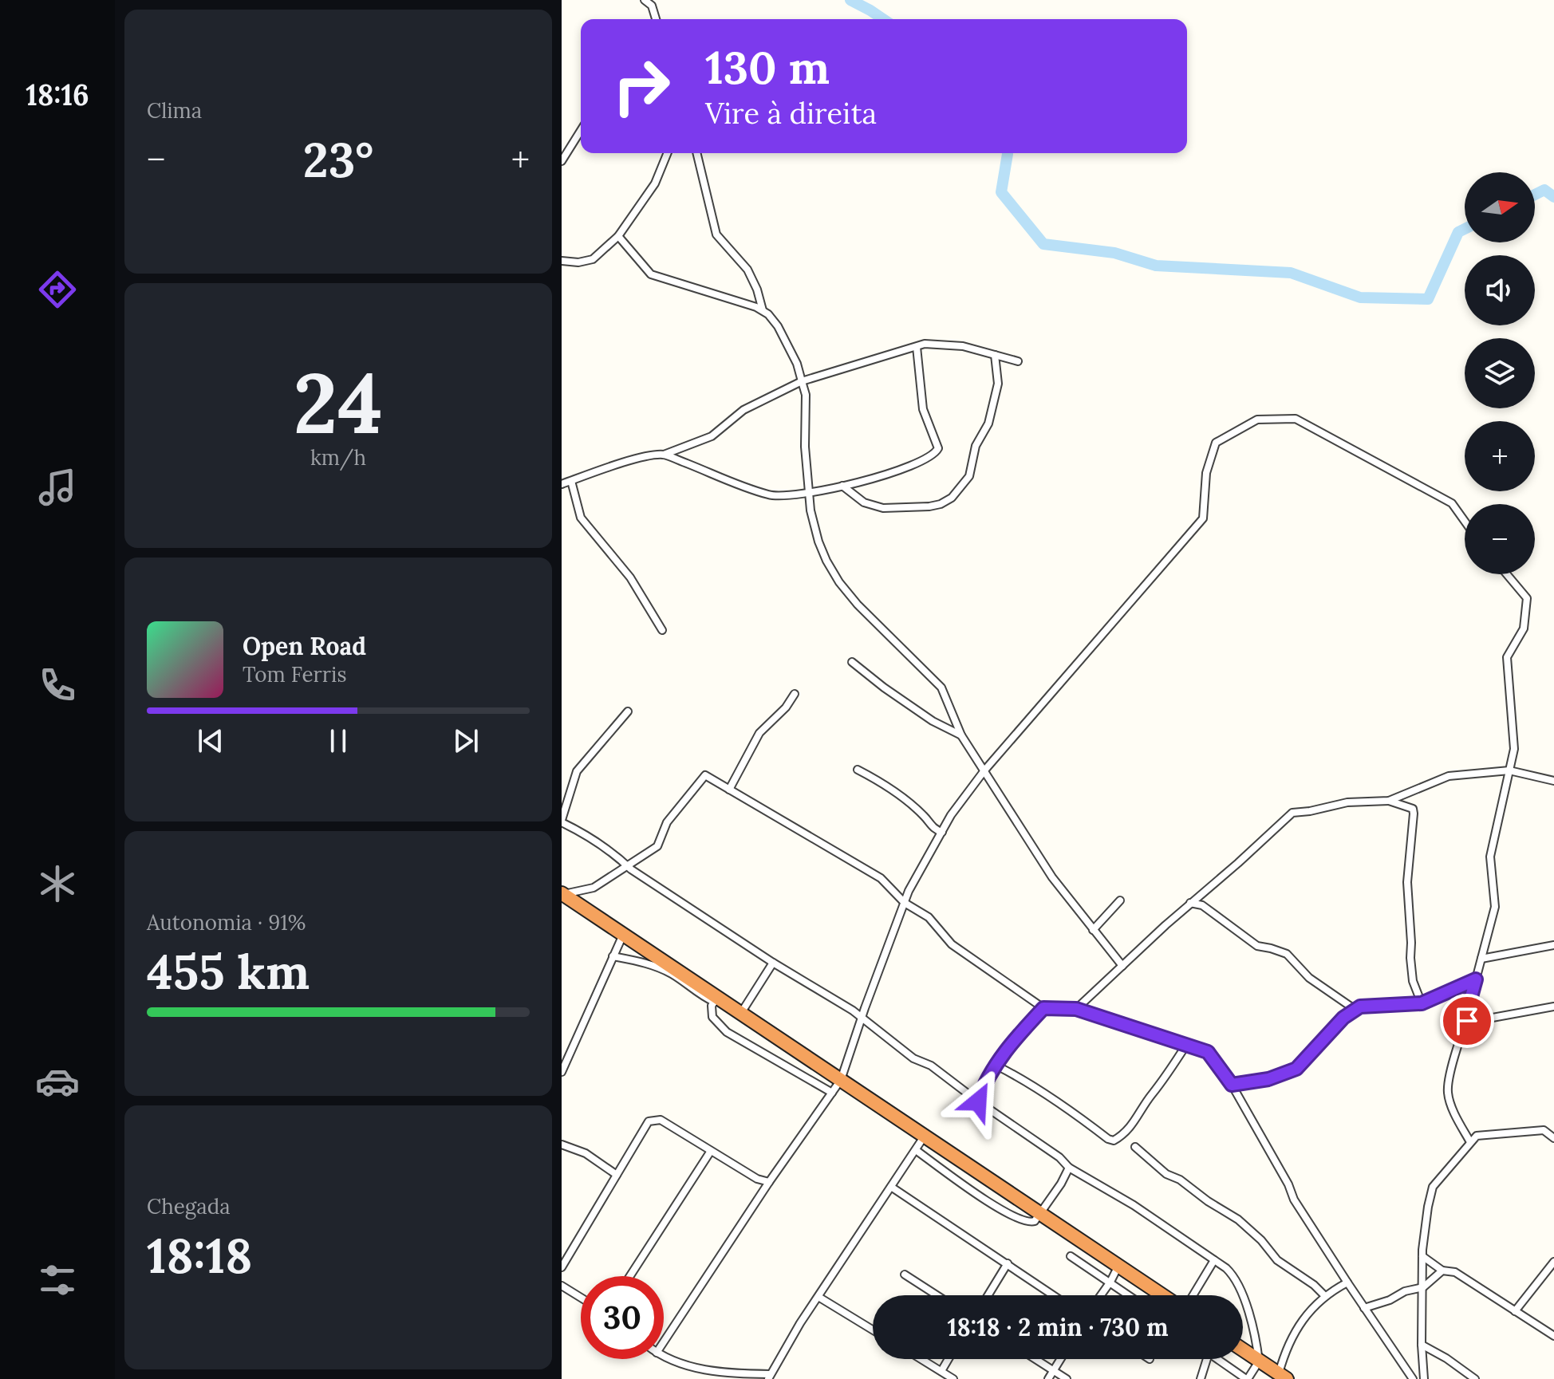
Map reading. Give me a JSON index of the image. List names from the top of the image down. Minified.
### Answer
{"north":"right","page":{"tabs":"18:16","tile":["Clima",["24","km/h"],["Autonomia · 91%","455 km"],["Chegada","18:18"]],"turn":["130 m","Vire à direita"],"heat":["−","23°","+"],"map_buttons":["+","−"],"song":["Open Road","Tom Ferris"],"limit":"30","trip":"18:18 · 2 min · 730 m"}}
